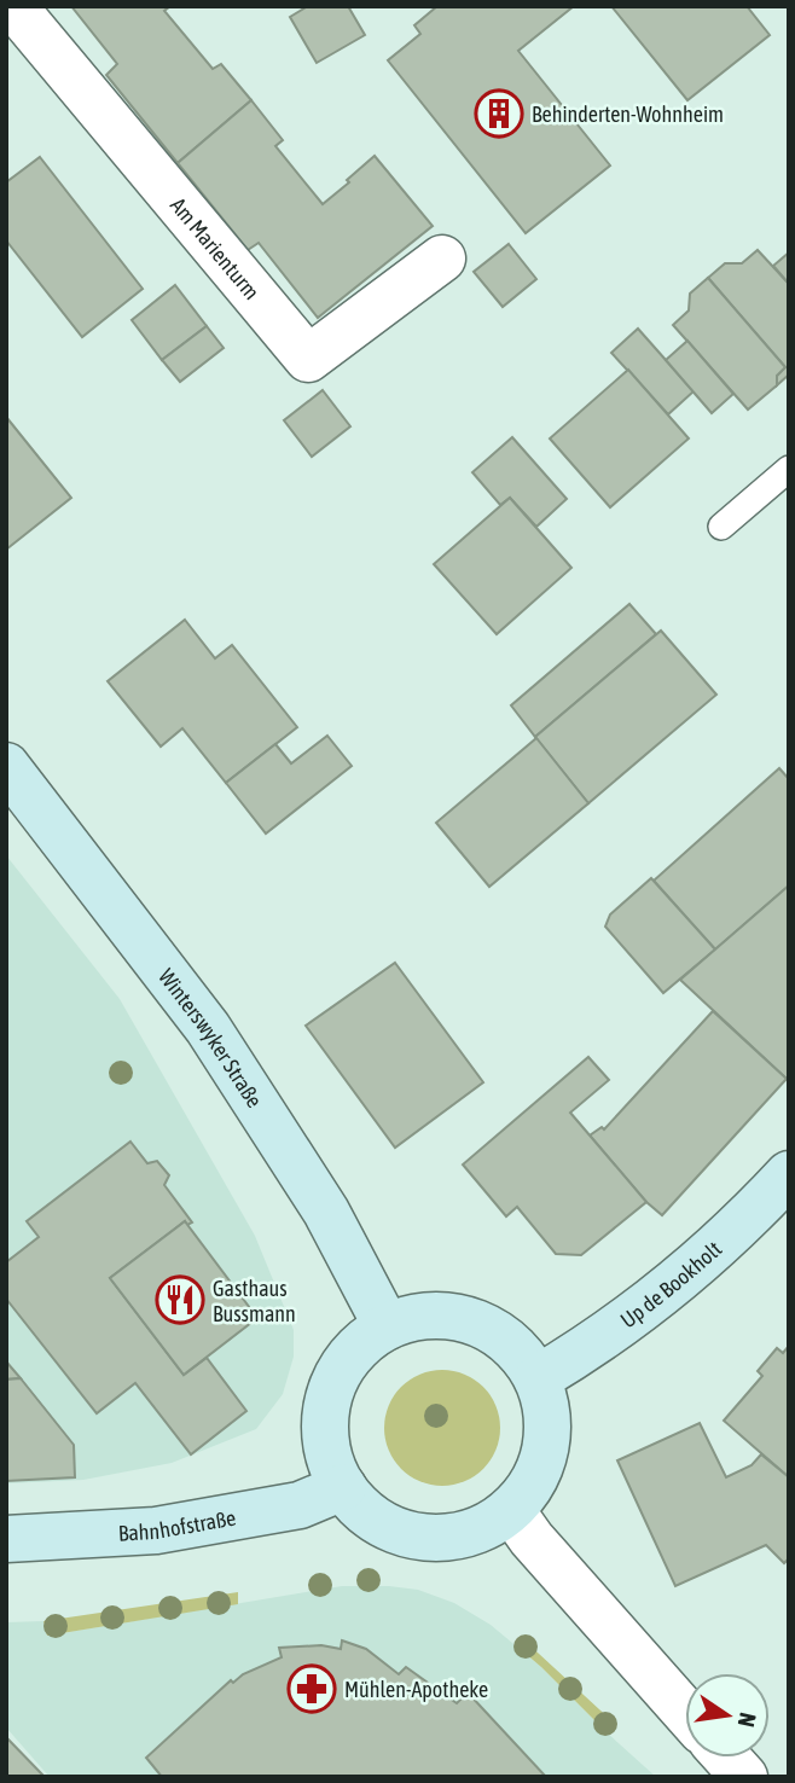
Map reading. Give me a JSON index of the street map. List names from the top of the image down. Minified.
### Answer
{"streets":{"street":["Am Marienturm","Winterswyker Straße","Up de Bookholt","Bahnhofstraße"]},"crossings":[["Winterswyker Straße","Up de Bookholt"],["Winterswyker Straße","Bahnhofstraße"],["Up de Bookholt","Bahnhofstraße"]],"places":{"building":["Behinderten-Wohnheim"],"restaurant":["Gasthaus Bussmann"],"pharmacy":["Mühlen-Apotheke"]},"north":"right"}
